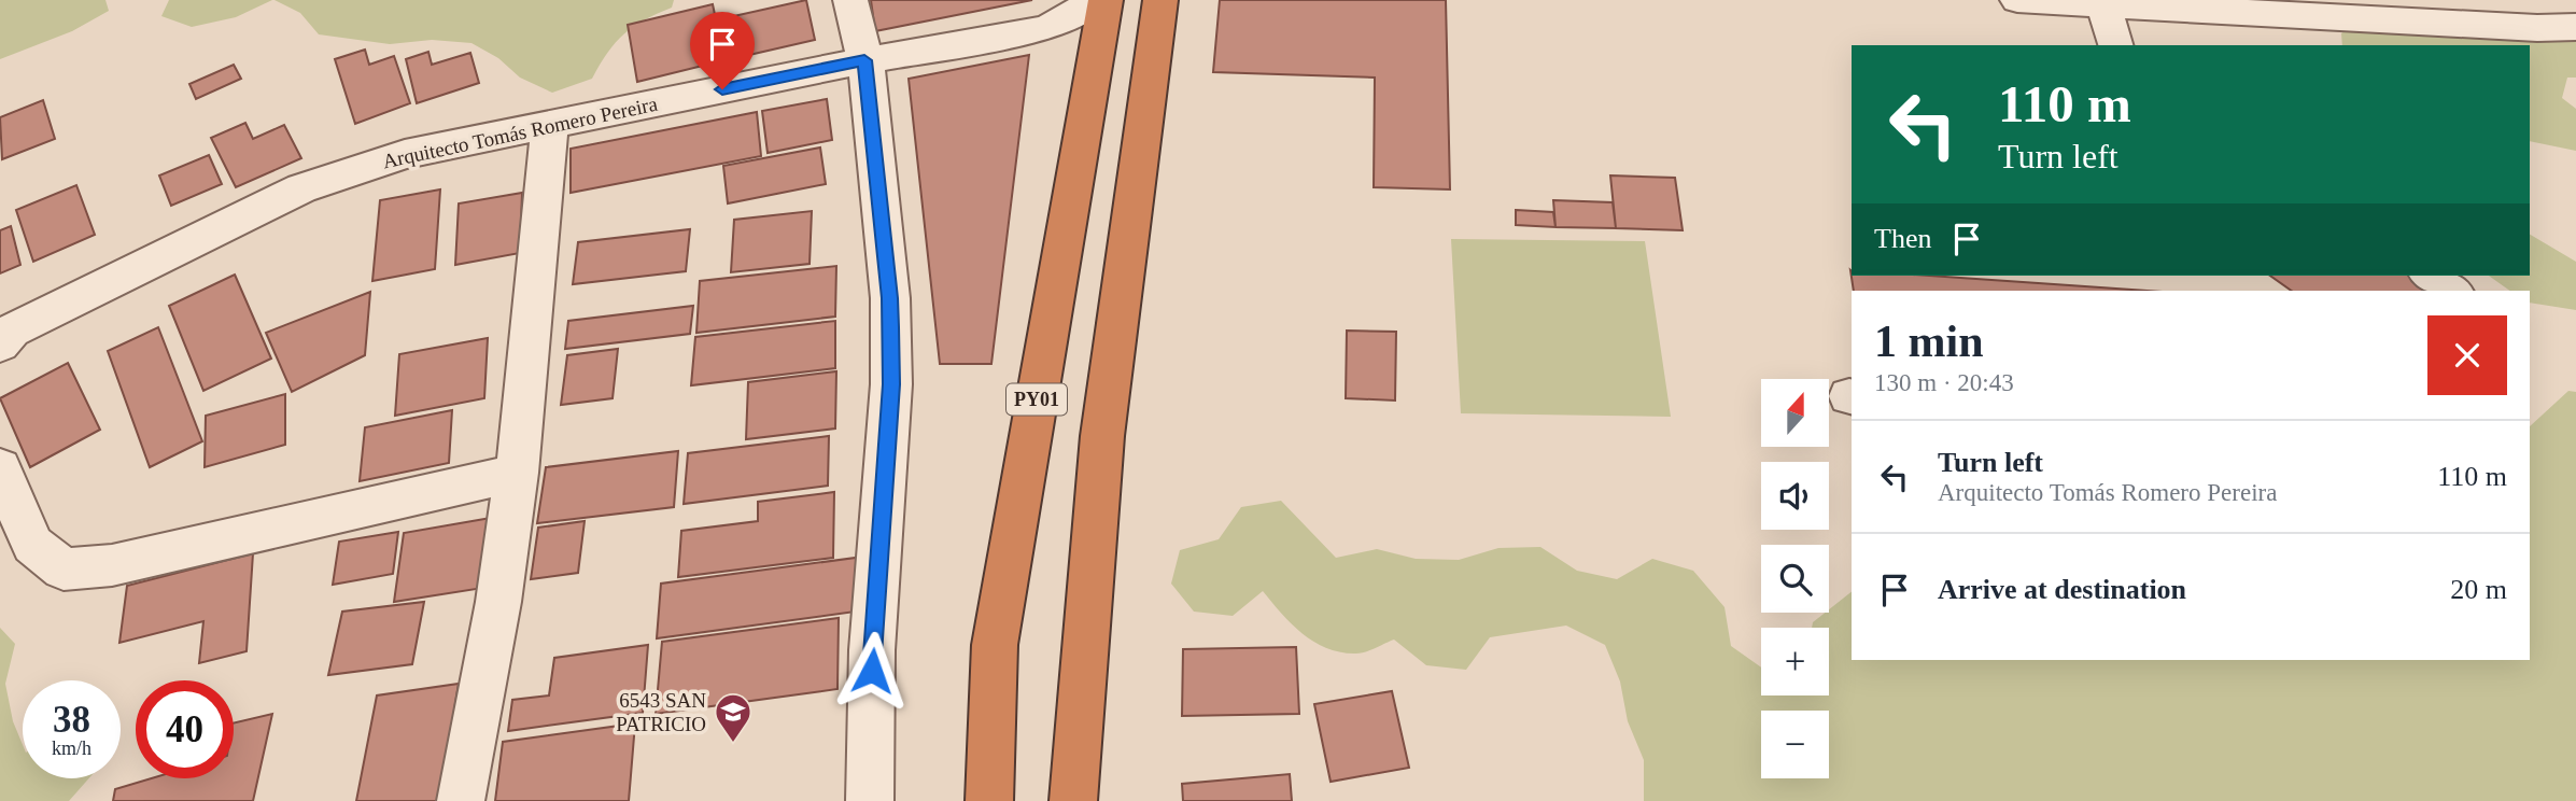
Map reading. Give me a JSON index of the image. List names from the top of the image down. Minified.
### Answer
{"streets":{"highway":["PY01"],"street":["Arquitecto Tomás Romero Pereira"]},"places":{"school or university":["6543 SAN PATRICIO"]},"north":"top","page":{"turn":["110 m","Turn left"],"then":"Then","heading":["1 min","130 m · 20:43"],"map_buttons":["+","−"],"list":[{"name":"Turn left","note":"Arquitecto Tomás Romero Pereira","value":"110 m"},{"name":"Arrive at destination","value":"20 m"}],"speed":"38 km/h","limit":"40"}}
